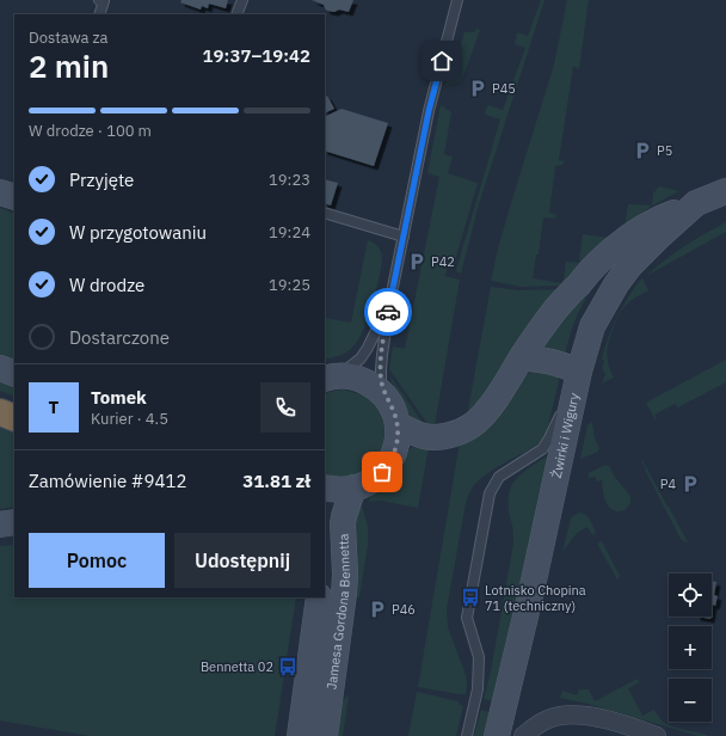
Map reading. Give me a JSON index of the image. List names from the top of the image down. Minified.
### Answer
{"streets":{"street":["Żwirki i Wigury","Jamesa Gordona Bennetta"]},"places":{"parking":["P45","P5","P42","P4","P46"],"bus stop":["Lotnisko Chopina 71 (techniczny)","Bennetta 02"]},"page":{"heading":["2 min","Dostawa za","19:37–19:42"],"panel":["Tomek","Kurier · 4.5","Zamówienie #9412","31.81 zł"],"bar":"W drodze · 100 m","list":[["Przyjęte","19:23"],["W przygotowaniu","19:24"],["W drodze","19:25"],"Dostarczone"],"round":"T","buttons":["Pomoc","Udostępnij"],"map_buttons":["+","−"]}}
